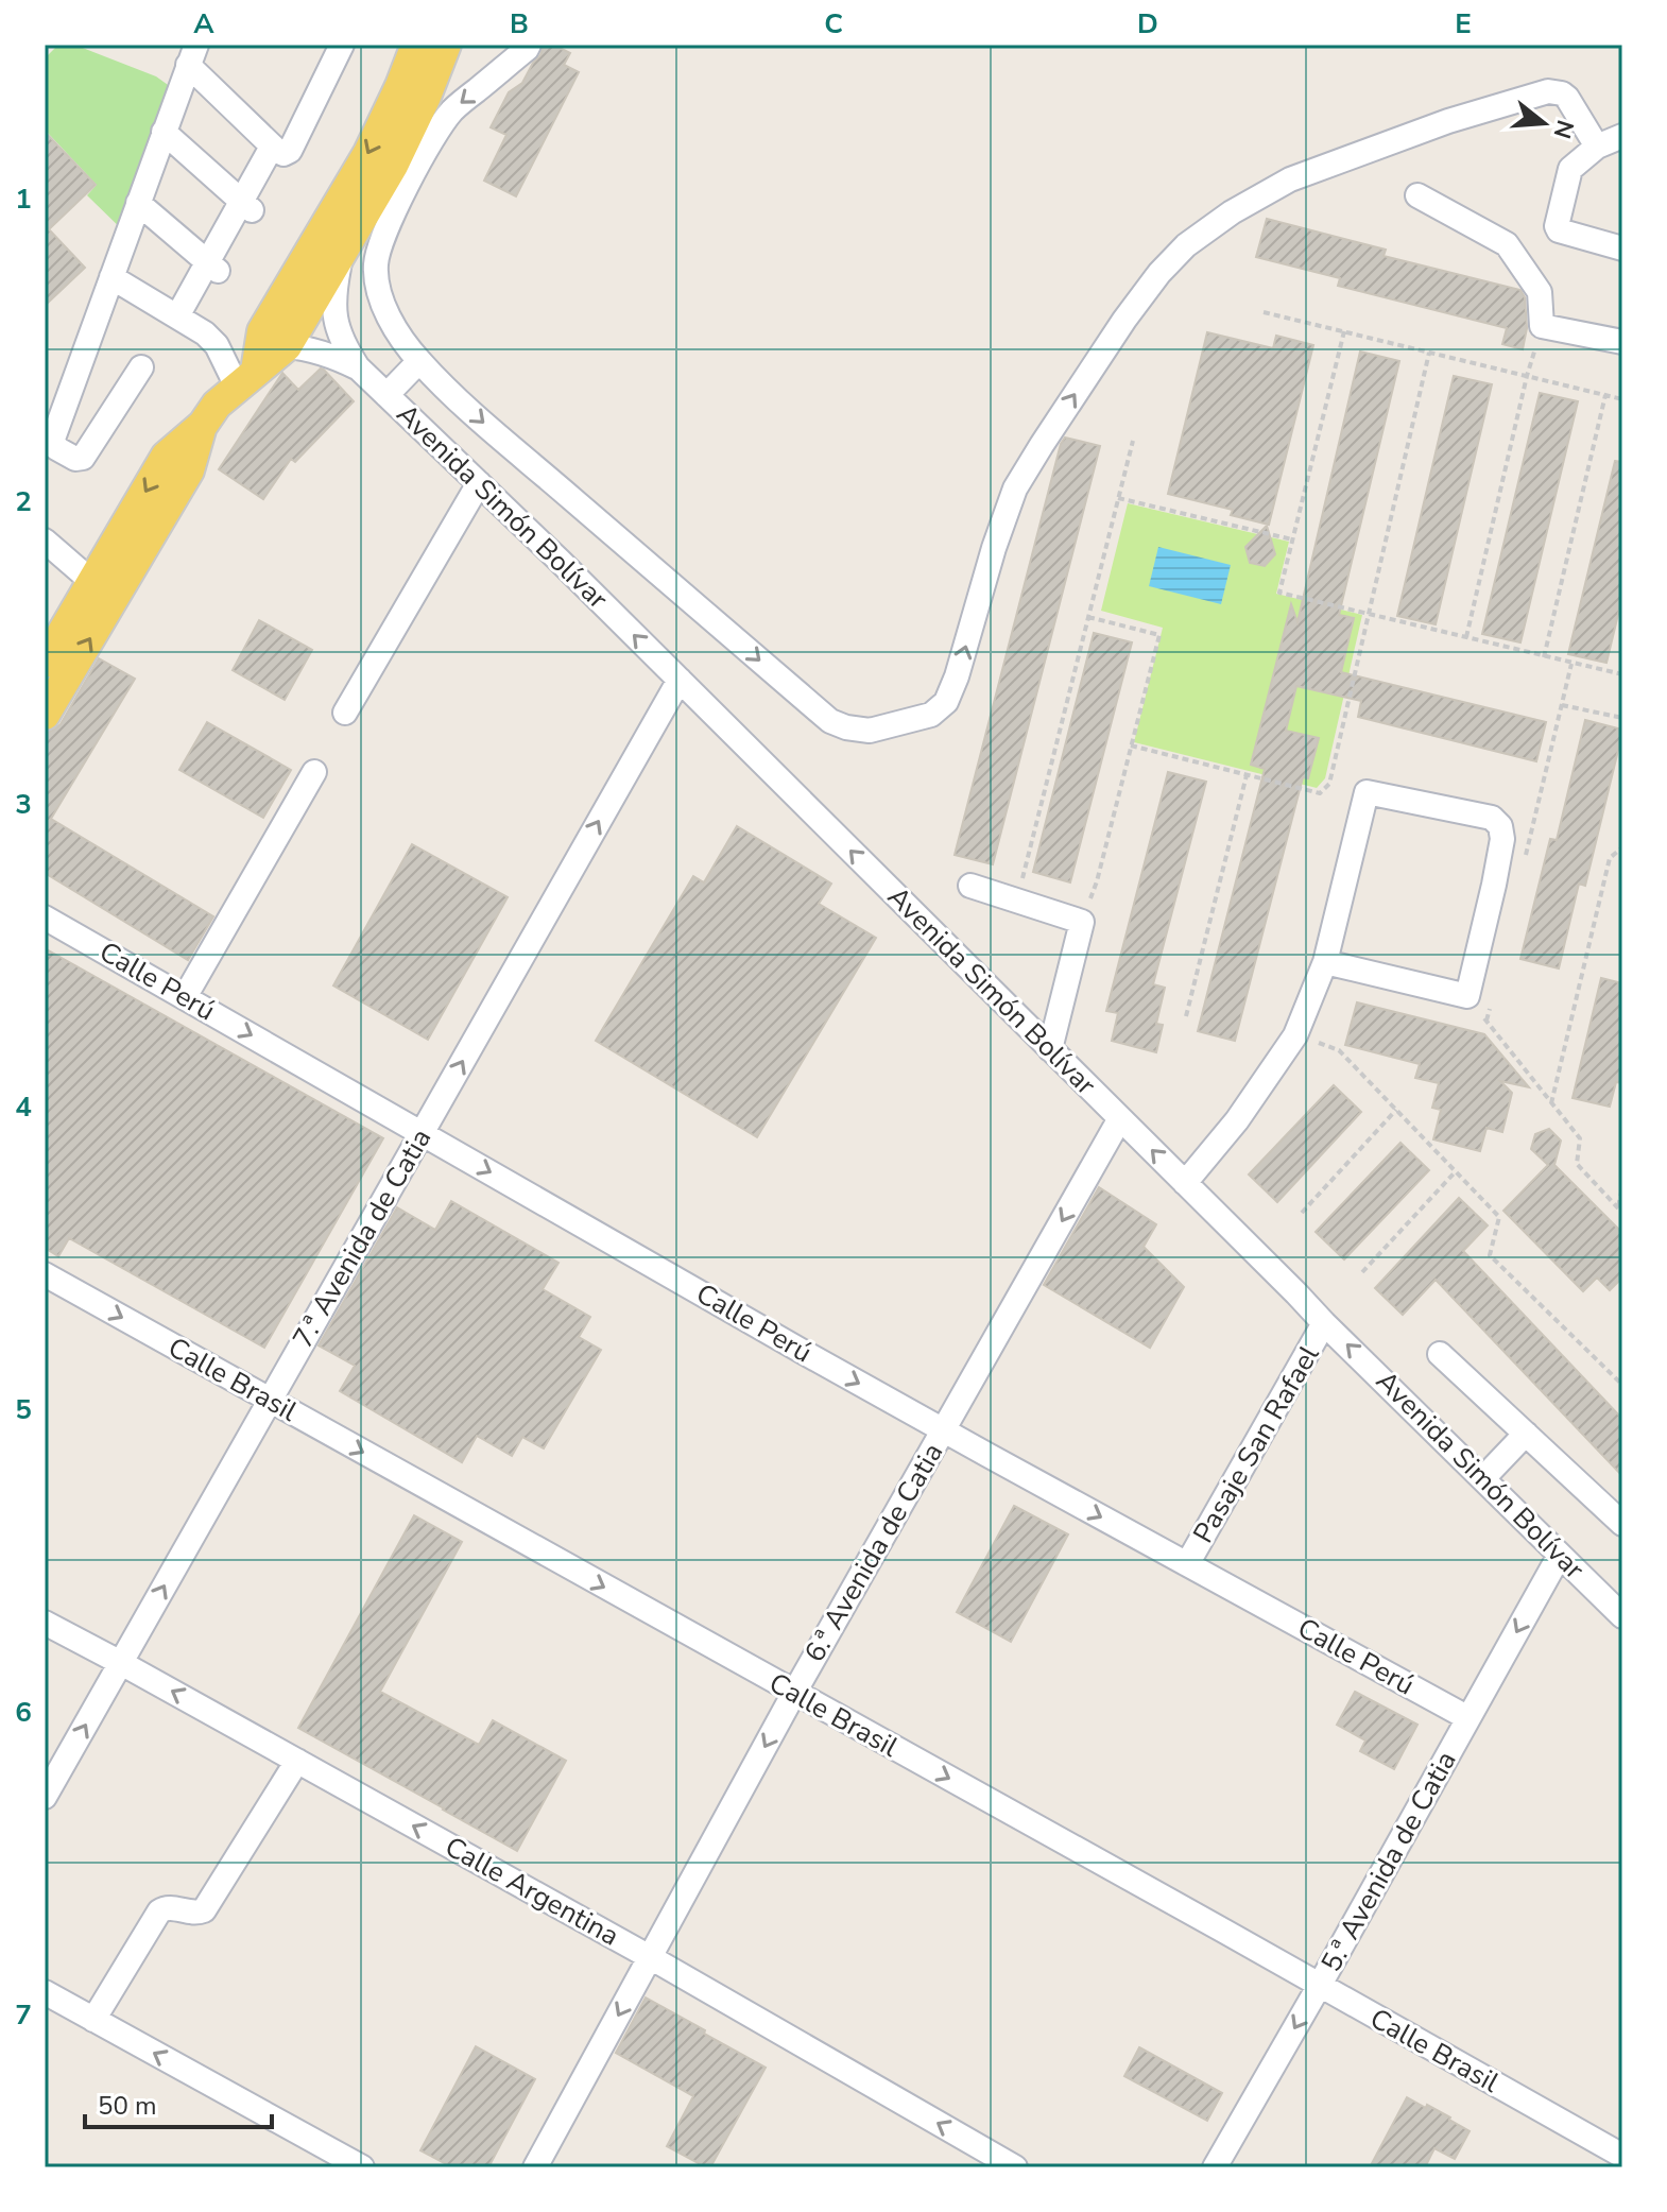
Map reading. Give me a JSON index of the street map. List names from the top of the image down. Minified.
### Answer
{"streets":{"street":["Avenida Simón Bolívar","Calle Perú","7.ª Avenida de Catia","Calle Brasil","Pasaje San Rafael","6.ª Avenida de Catia","5.ª Avenida de Catia","Calle Argentina"]},"crossings":[["Avenida Simón Bolívar","7.ª Avenida de Catia"],["Avenida Simón Bolívar","Pasaje San Rafael"],["Avenida Simón Bolívar","6.ª Avenida de Catia"],["Avenida Simón Bolívar","5.ª Avenida de Catia"],["Calle Perú","7.ª Avenida de Catia"],["Calle Perú","Pasaje San Rafael"],["Calle Perú","6.ª Avenida de Catia"],["Calle Perú","5.ª Avenida de Catia"],["7.ª Avenida de Catia","Calle Brasil"],["7.ª Avenida de Catia","Calle Argentina"],["Calle Brasil","6.ª Avenida de Catia"],["Calle Brasil","5.ª Avenida de Catia"],["6.ª Avenida de Catia","Calle Argentina"]],"one_way":["Avenida Simón Bolívar","Calle Perú","7.ª Avenida de Catia","Calle Brasil","6.ª Avenida de Catia","5.ª Avenida de Catia","Calle Argentina"],"scale_bar":"50 m","north":"right","grid":{"columns":["A","B","C","D","E"],"rows":["1","2","3","4","5","6","7"]}}
